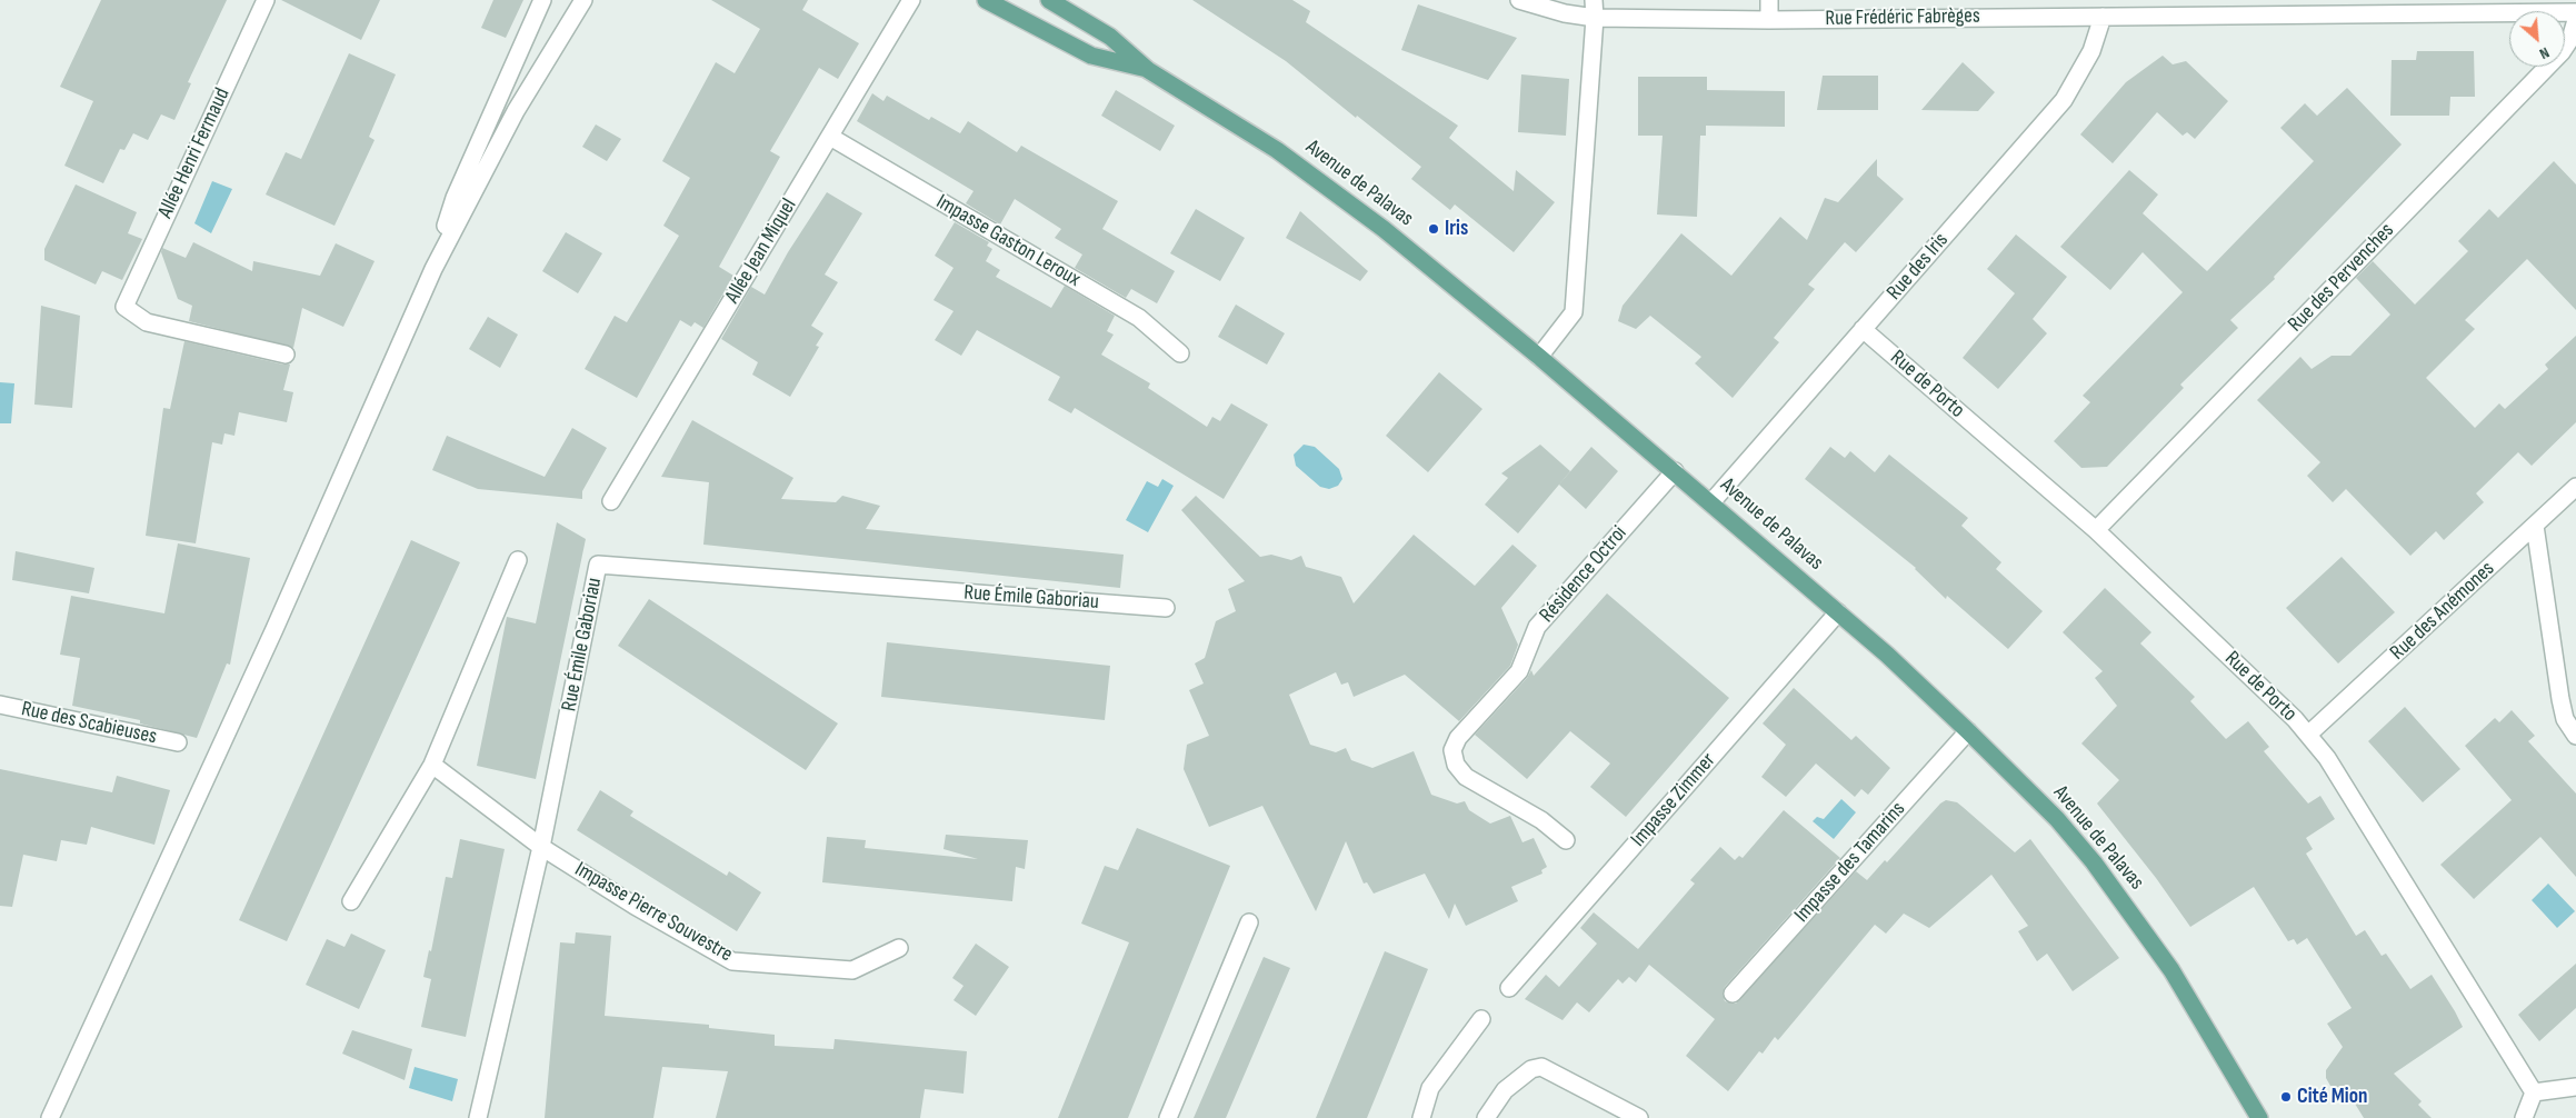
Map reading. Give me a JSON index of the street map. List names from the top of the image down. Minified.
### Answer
{"streets":{"main road":["Avenue de Palavas"],"street":["Rue Frédéric Fabrèges","Allée Henri Fermaud","Impasse Gaston Leroux","Allée Jean Miquel","Rue des Iris","Rue des Pervenches","Rue de Porto","Résidence Octroi","Rue Émile Gaboriau","Rue des Anémones","Rue des Scabieuses","Impasse Zimmer","Impasse des Tamarins","Impasse Pierre Souvestre"]},"crossings":[["Rue Frédéric Fabrèges","Rue des Iris"],["Avenue de Palavas","Rue des Iris"],["Avenue de Palavas","Résidence Octroi"],["Avenue de Palavas","Impasse Zimmer"],["Avenue de Palavas","Impasse des Tamarins"],["Impasse Gaston Leroux","Allée Jean Miquel"],["Rue des Iris","Rue de Porto"],["Rue des Pervenches","Rue de Porto"],["Rue de Porto","Rue des Anémones"],["Rue Émile Gaboriau","Impasse Pierre Souvestre"]],"places":["Iris","Cité Mion"],"north":"bottom right"}
